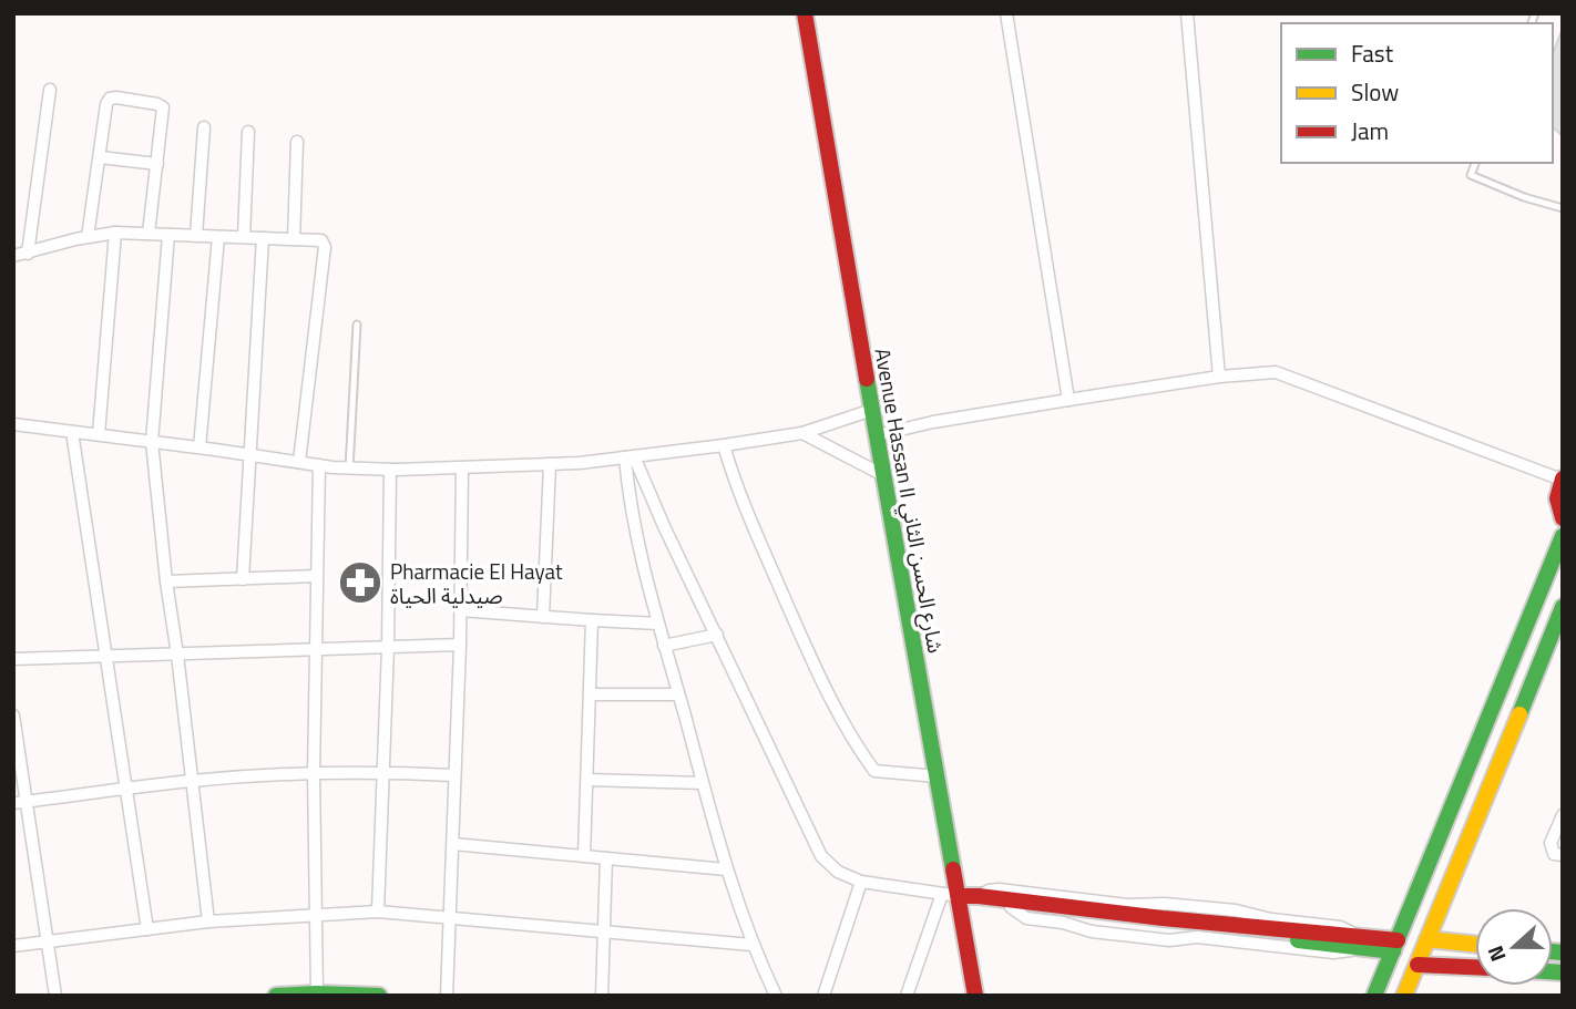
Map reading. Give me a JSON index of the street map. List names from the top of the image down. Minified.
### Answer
{"streets":{"street":["Avenue Hassan II شارع الحسن الثاني"]},"places":{"pharmacy":["Pharmacie El Hayat صيدلية الحياة"]},"legend":["Fast","Slow","Jam"],"north":"left"}
